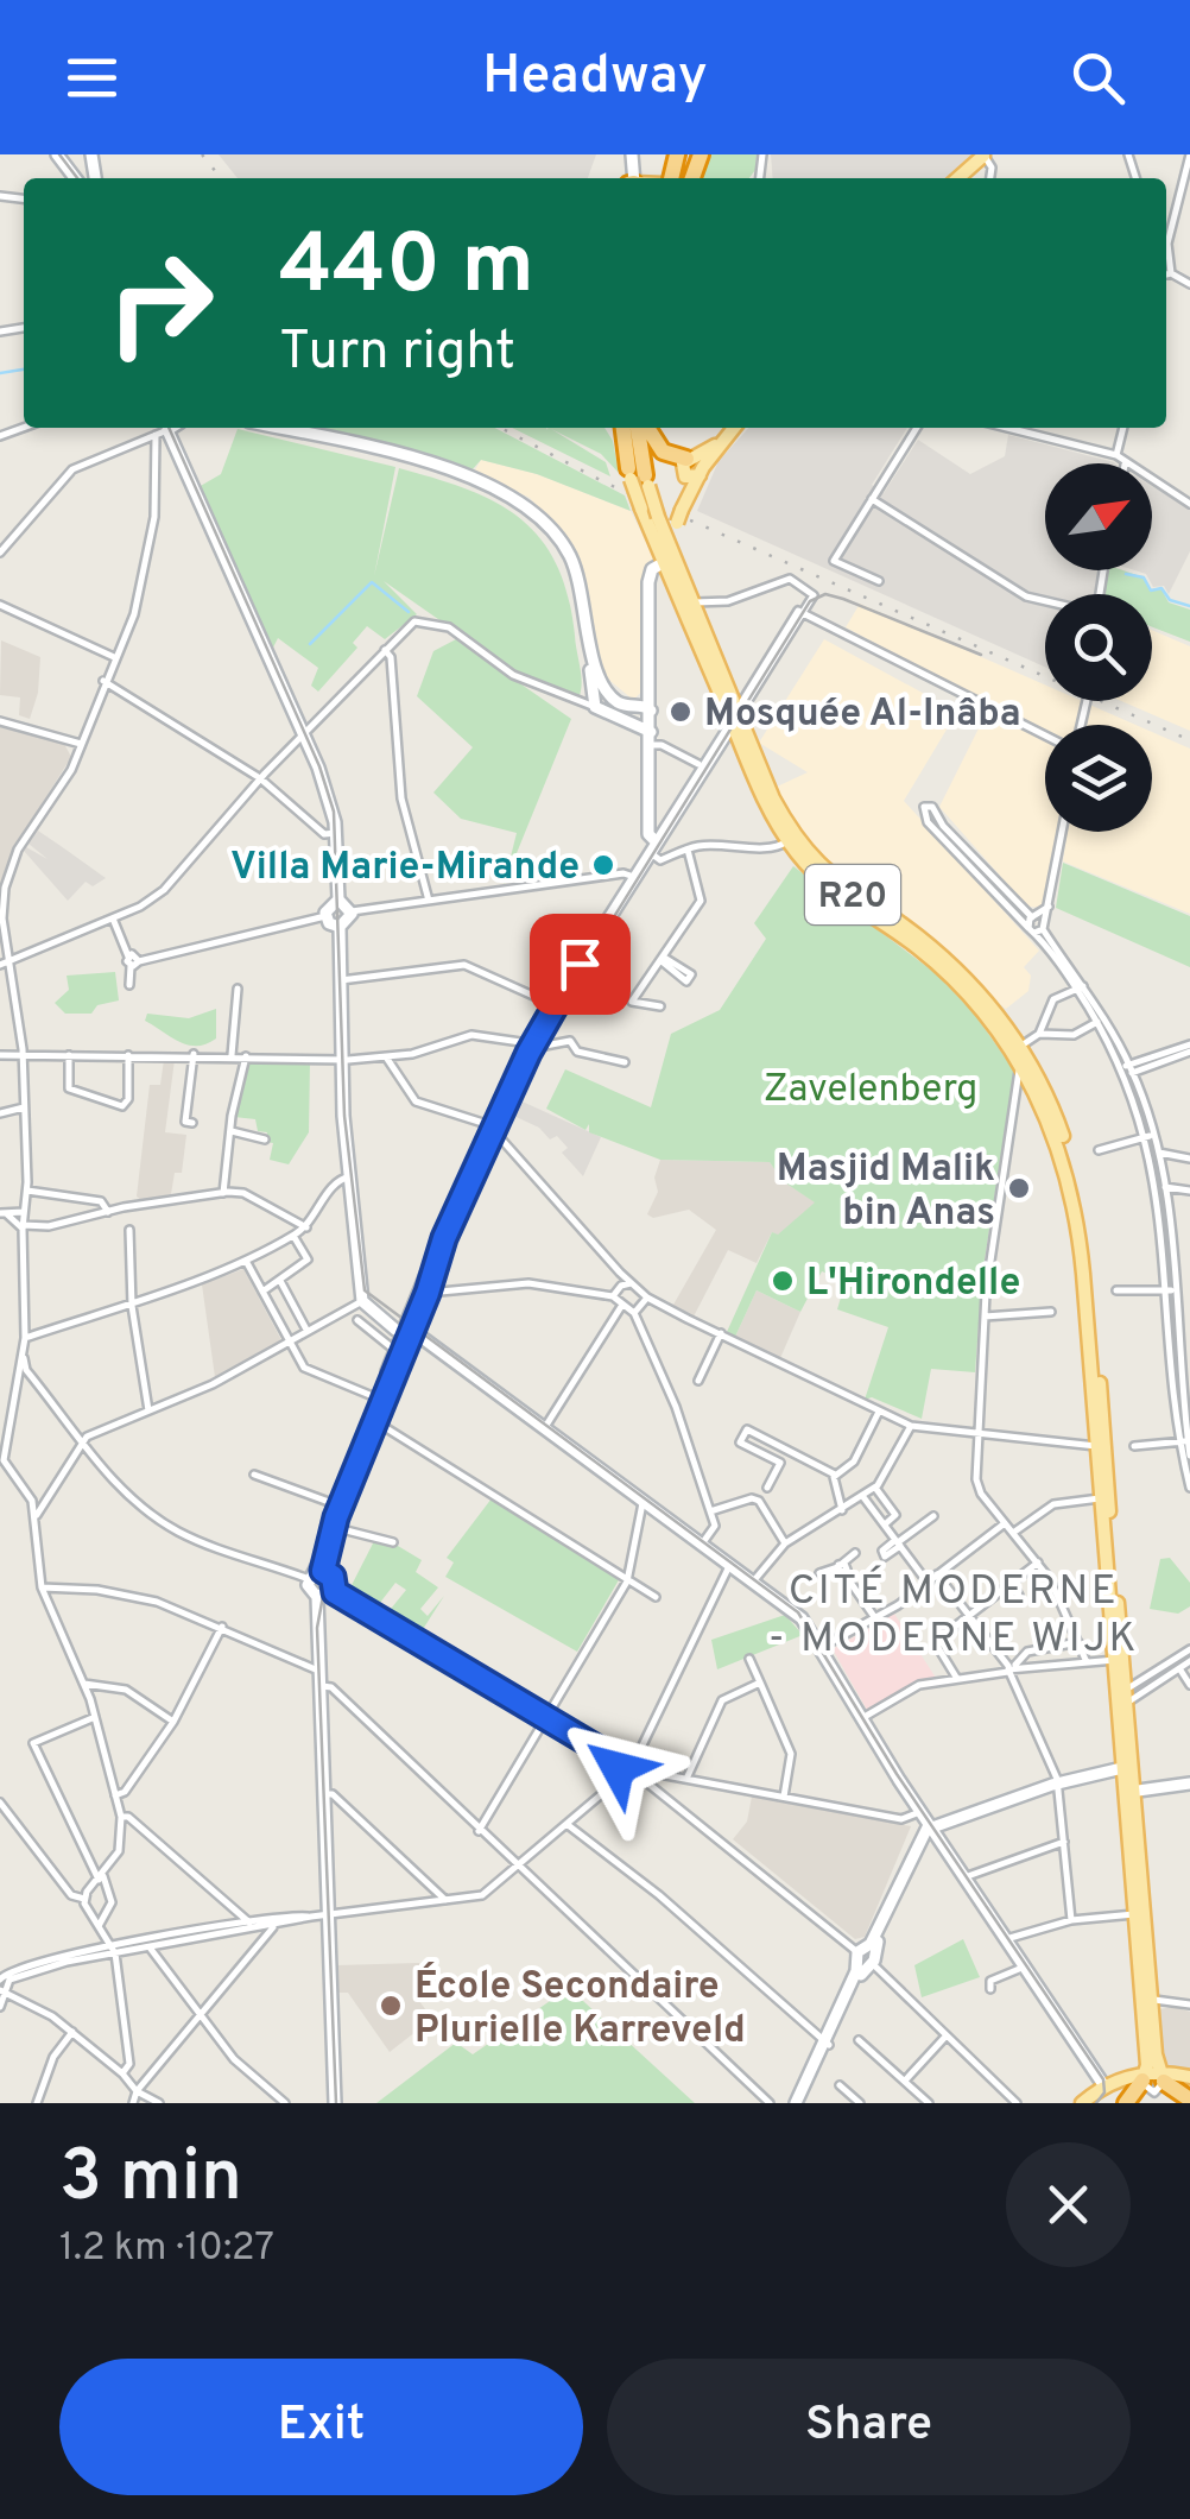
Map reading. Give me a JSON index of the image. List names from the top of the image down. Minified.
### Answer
{"streets":{"main road":["R20"]},"districts":["CITÉ MODERNE - MODERNE WIJK"],"parks":["Zavelenberg"],"places":["Mosquée Al-Inâba","Villa Marie-Mirande","Masjid Malik bin Anas","L'Hirondelle","École Secondaire Plurielle Karreveld"],"north":"top right","page":{"header":"Headway","turn":["440 m","Turn right"],"heading":["3 min","1.2 km · 10:27"],"buttons":["Exit","Share"]}}
